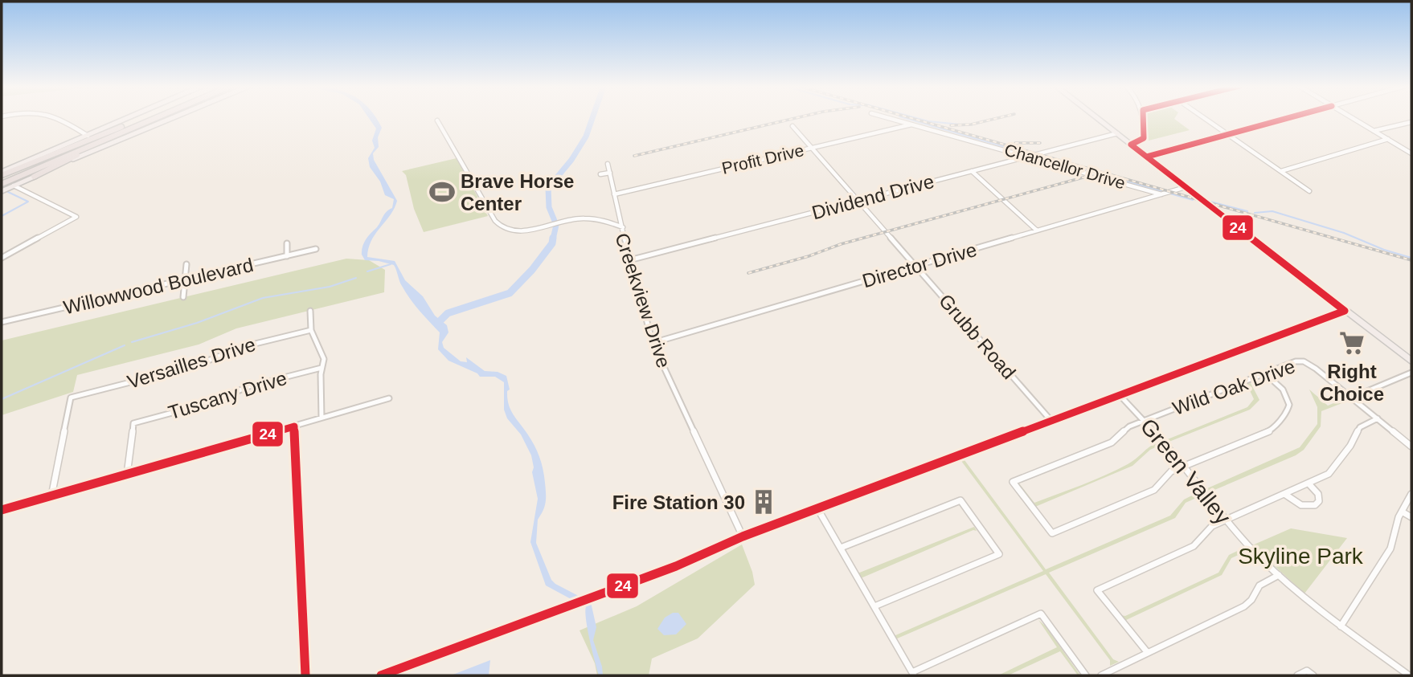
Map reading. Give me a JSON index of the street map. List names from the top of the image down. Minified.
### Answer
{"streets":{"street":["Profit Drive","Chancellor Drive","Dividend Drive","Director Drive","Willowwood Boulevard","Creekview Drive","Grubb Road","Versailles Drive","Wild Oak Drive","Tuscany Drive","Green Valley"]},"crossings":[["Profit Drive","Chancellor Drive"],["Profit Drive","Grubb Road"],["Chancellor Drive","Dividend Drive"],["Chancellor Drive","Director Drive"],["Dividend Drive","Creekview Drive"],["Dividend Drive","Grubb Road"],["Director Drive","Creekview Drive"],["Director Drive","Grubb Road"],["Wild Oak Drive","Green Valley"]],"parks":["Skyline Park"],"places":{"sports":["Brave Horse Center"],"supermarket":["Right Choice"],"building":["Fire Station 30"]},"lines":["transit line 24"]}
